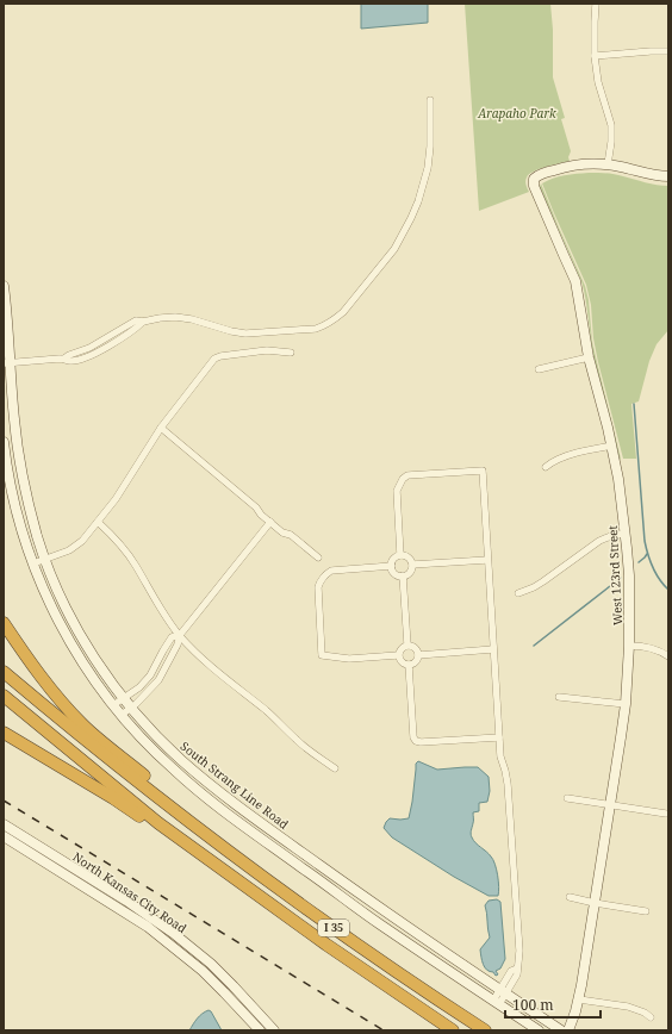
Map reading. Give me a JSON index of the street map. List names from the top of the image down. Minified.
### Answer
{"streets":{"highway":["I 35"],"main road":["West 123rd Street","South Strang Line Road","North Kansas City Road"]},"parks":["Arapaho Park"],"scale_bar":"100 m"}
